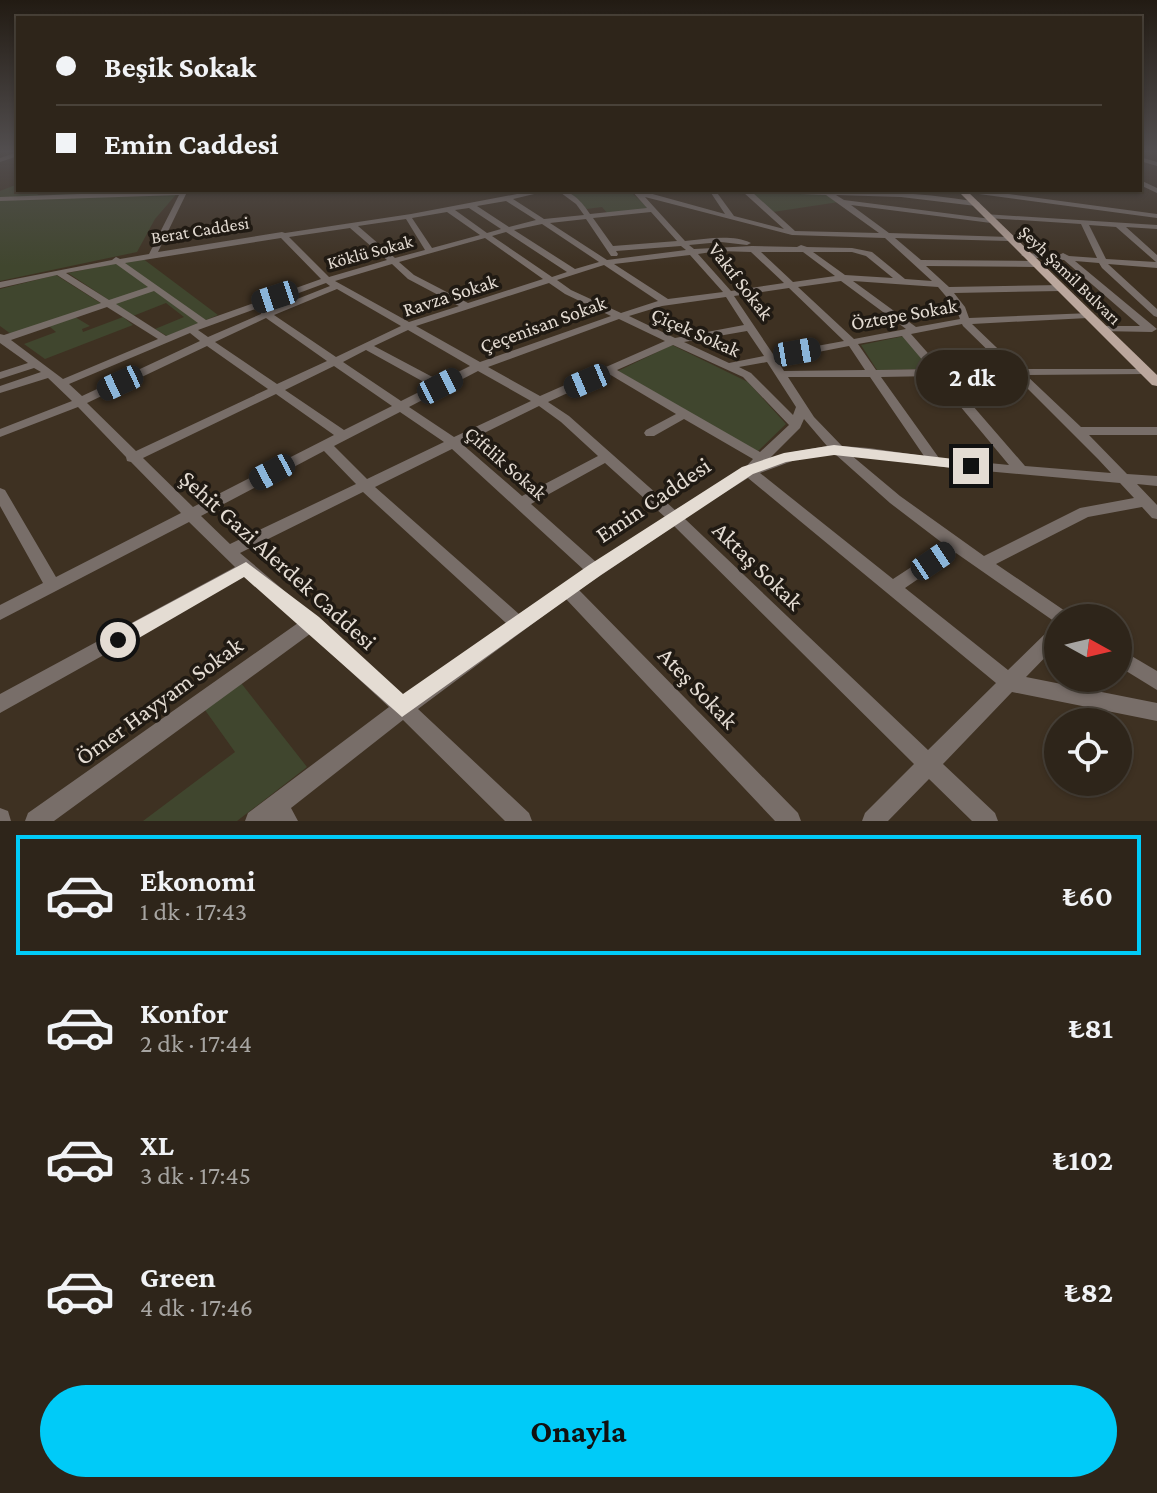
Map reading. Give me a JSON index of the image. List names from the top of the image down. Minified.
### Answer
{"streets":{"main road":["Şeyh Şamil Bulvarı"],"street":["Berat Caddesi","Köklü Sokak","Vakıf Sokak","Ravza Sokak","Öztepe Sokak","Çeçenisan Sokak","Çiçek Sokak","Çiftlik Sokak","Emin Caddesi","Şehit Gazi Alerdek Caddesi","Aktaş Sokak","Ateş Sokak","Ömer Hayyam Sokak"]},"crossings":[["Berat Caddesi","Çiçek Sokak"],["Berat Caddesi","Aktaş Sokak"],["Köklü Sokak","Vakıf Sokak"],["Köklü Sokak","Çiçek Sokak"],["Köklü Sokak","Şehit Gazi Alerdek Caddesi"],["Köklü Sokak","Aktaş Sokak"],["Şeyh Şamil Bulvarı","Öztepe Sokak"],["Şeyh Şamil Bulvarı","Çeçenisan Sokak"],["Vakıf Sokak","Ravza Sokak"],["Vakıf Sokak","Öztepe Sokak"],["Vakıf Sokak","Çeçenisan Sokak"],["Vakıf Sokak","Emin Caddesi"],["Ravza Sokak","Çeçenisan Sokak"],["Ravza Sokak","Çiçek Sokak"],["Ravza Sokak","Çiftlik Sokak"],["Ravza Sokak","Şehit Gazi Alerdek Caddesi"],["Ravza Sokak","Aktaş Sokak"],["Öztepe Sokak","Çiçek Sokak"],["Çeçenisan Sokak","Çiçek Sokak"],["Çeçenisan Sokak","Çiftlik Sokak"],["Çeçenisan Sokak","Şehit Gazi Alerdek Caddesi"],["Çeçenisan Sokak","Aktaş Sokak"],["Çiftlik Sokak","Emin Caddesi"],["Emin Caddesi","Şehit Gazi Alerdek Caddesi"],["Emin Caddesi","Aktaş Sokak"],["Emin Caddesi","Ateş Sokak"],["Şehit Gazi Alerdek Caddesi","Ömer Hayyam Sokak"]],"north":"right","page":{"banner":["Beşik Sokak","Emin Caddesi"],"bubble":"2 dk","list":[{"name":"Ekonomi","note":"1 dk · 17:43","value":"₺60"},{"name":"Konfor","note":"2 dk · 17:44","value":"₺81"},{"name":"XL","note":"3 dk · 17:45","value":"₺102"},{"name":"Green","note":"4 dk · 17:46","value":"₺82"}],"buttons":"Onayla"}}
